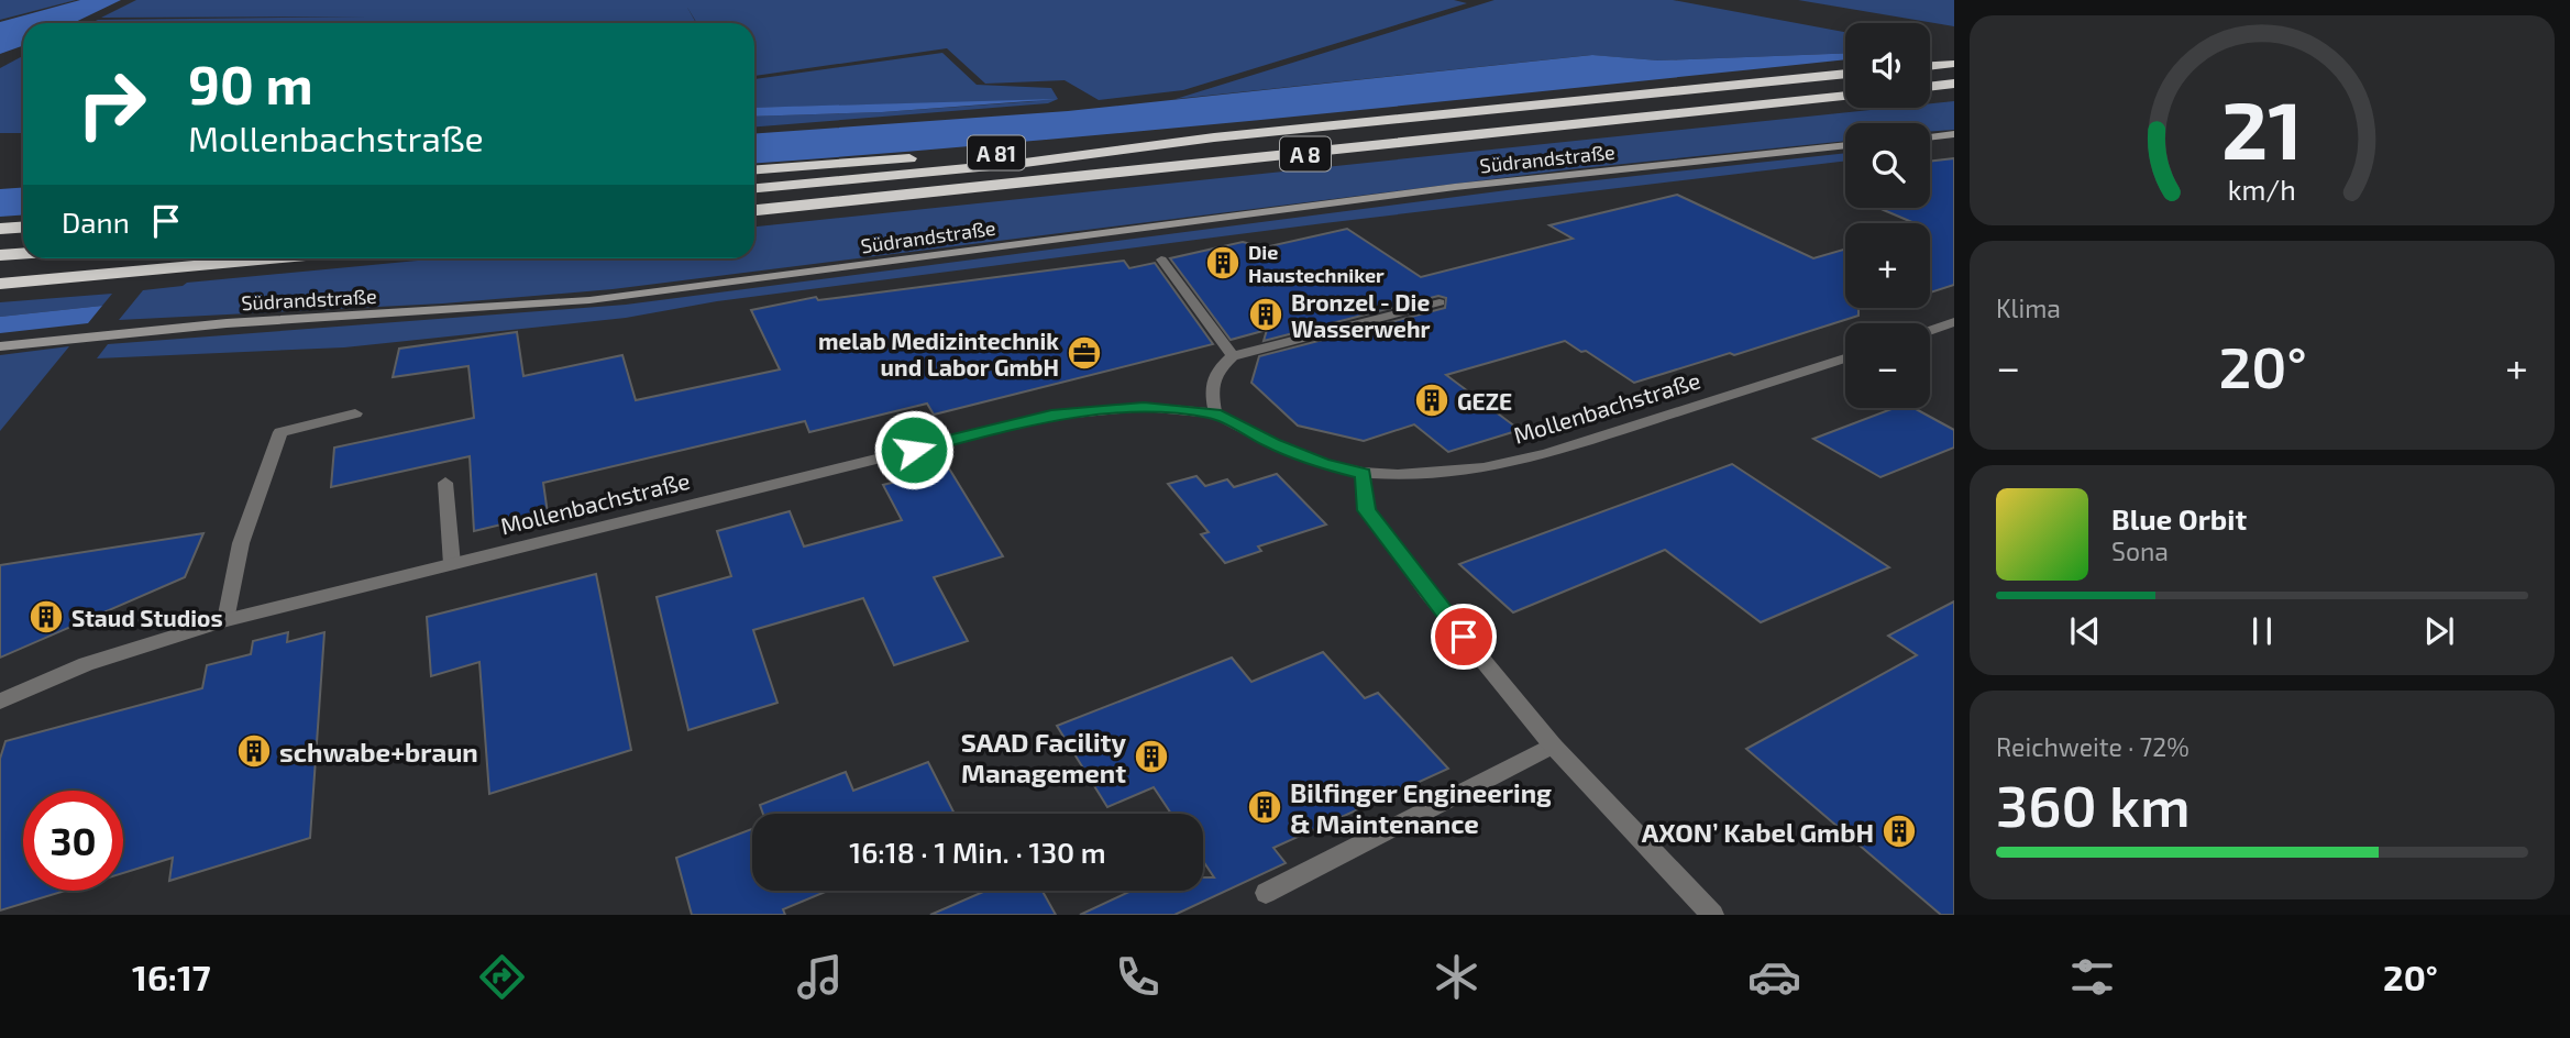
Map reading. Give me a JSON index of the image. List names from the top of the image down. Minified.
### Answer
{"streets":{"highway":["A 81","A 8"],"main road":["Südrandstraße"],"street":["Mollenbachstraße"]},"crossings":[["A 81","A 8"]],"places":{"building":["Die Haustechniker","Bronzel - Die Wasserwehr","GEZE","Staud Studios","schwabe+braun","SAAD Facility Management","Bilfinger Engineering & Maintenance","AXON’ Kabel GmbH"],"office":["melab Medizintechnik und Labor GmbH"]},"page":{"map_buttons":["+","−"],"turn":["90 m","Mollenbachstraße"],"then":"Dann","tile":["Klima",["Reichweite · 72%","360 km"]],"heat":["−","20°","+"],"song":["Blue Orbit","Sona"],"limit":"30","trip":"16:18 · 1 Min. · 130 m","tabs":["16:17","20°"],"gauge":["21","km/h"]}}
